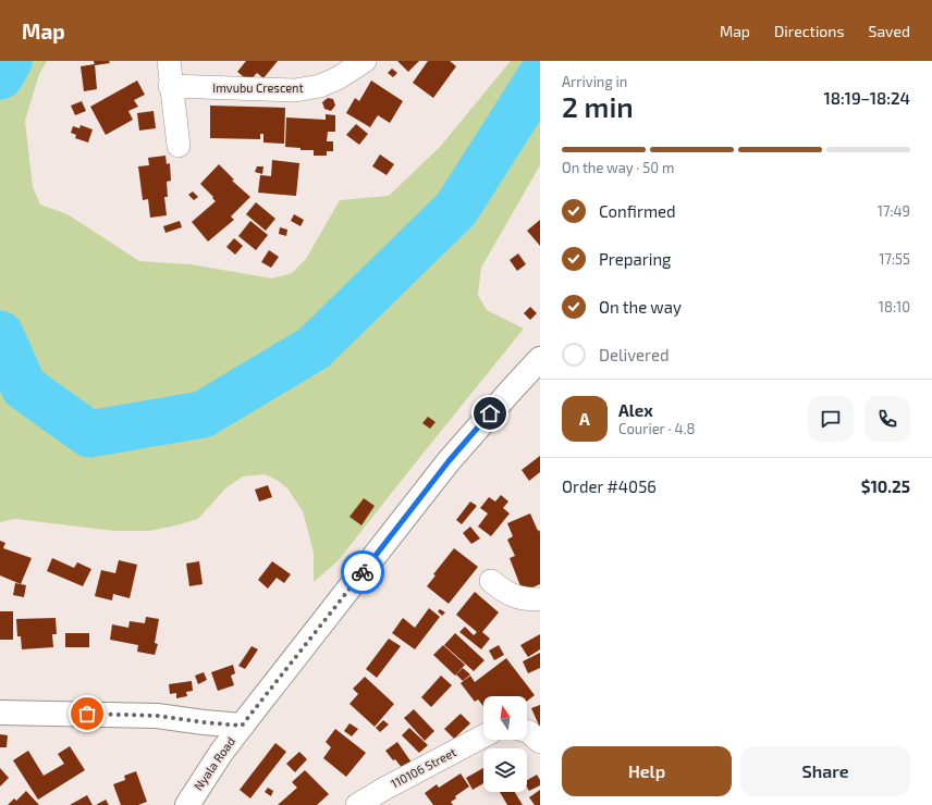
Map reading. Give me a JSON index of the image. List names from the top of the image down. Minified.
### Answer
{"streets":{"street":["Imvubu Crescent","Nyala Road","110106 Street"]},"north":"top","page":{"header":"Map","nav":["Map","Directions","Saved"],"heading":["2 min","Arriving in","18:19–18:24"],"panel":["Alex","Courier · 4.8","Order #4056","$10.25"],"bar":"On the way · 50 m","list":[["Confirmed","17:49"],["Preparing","17:55"],["On the way","18:10"],"Delivered"],"round":"A","buttons":["Help","Share"]}}
